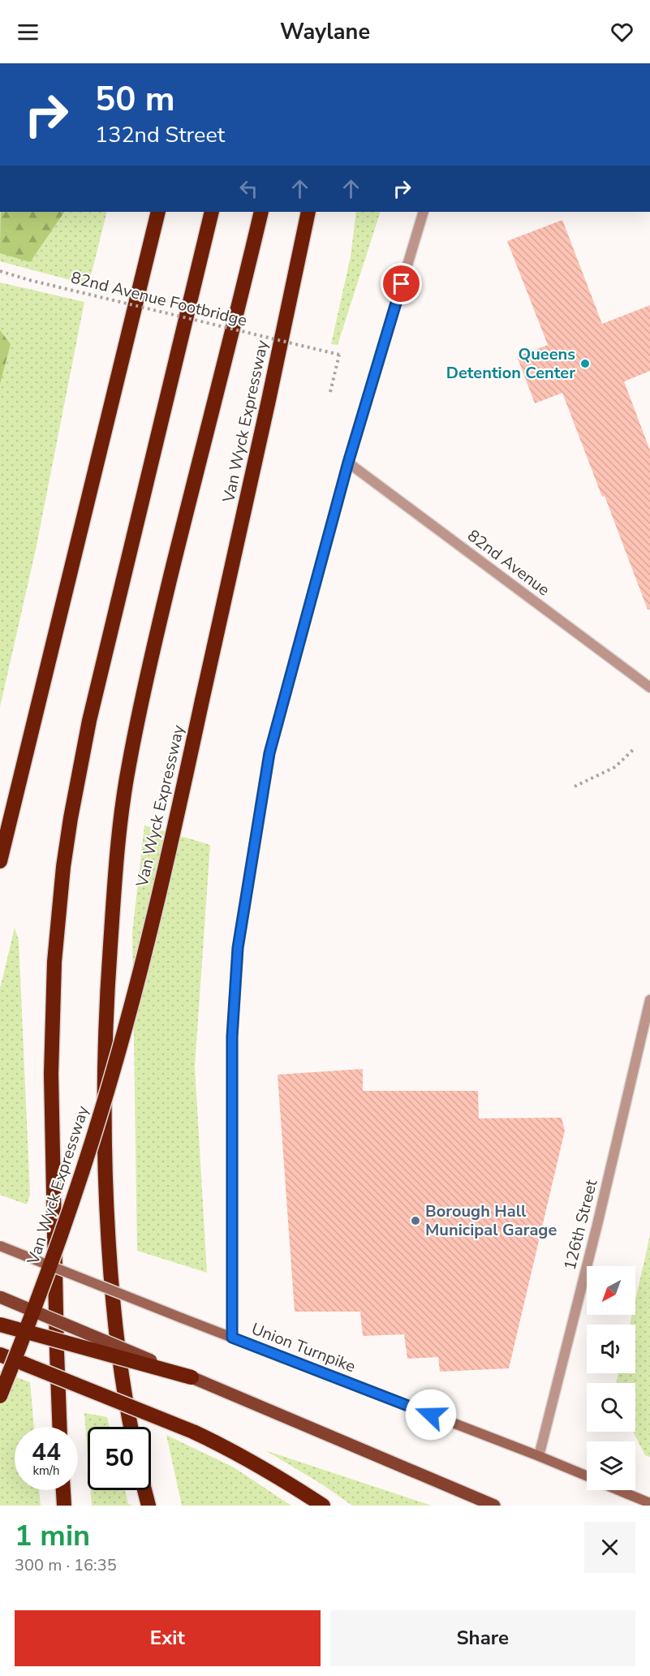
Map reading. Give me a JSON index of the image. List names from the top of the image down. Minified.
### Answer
{"streets":{"highway":["Van Wyck Expressway"],"main road":["Union Turnpike"],"street":["82nd Avenue","126th Street"],"path":["82nd Avenue Footbridge"]},"crossings":[["126th Street","Union Turnpike"]],"places":["Queens Detention Center","Borough Hall Municipal Garage"],"north":"bottom left","page":{"header":"Waylane","turn":["50 m","132nd Street"],"speed":"44 km/h","limit":"50","heading":["1 min","300 m · 16:35"],"buttons":["Exit","Share"]}}
